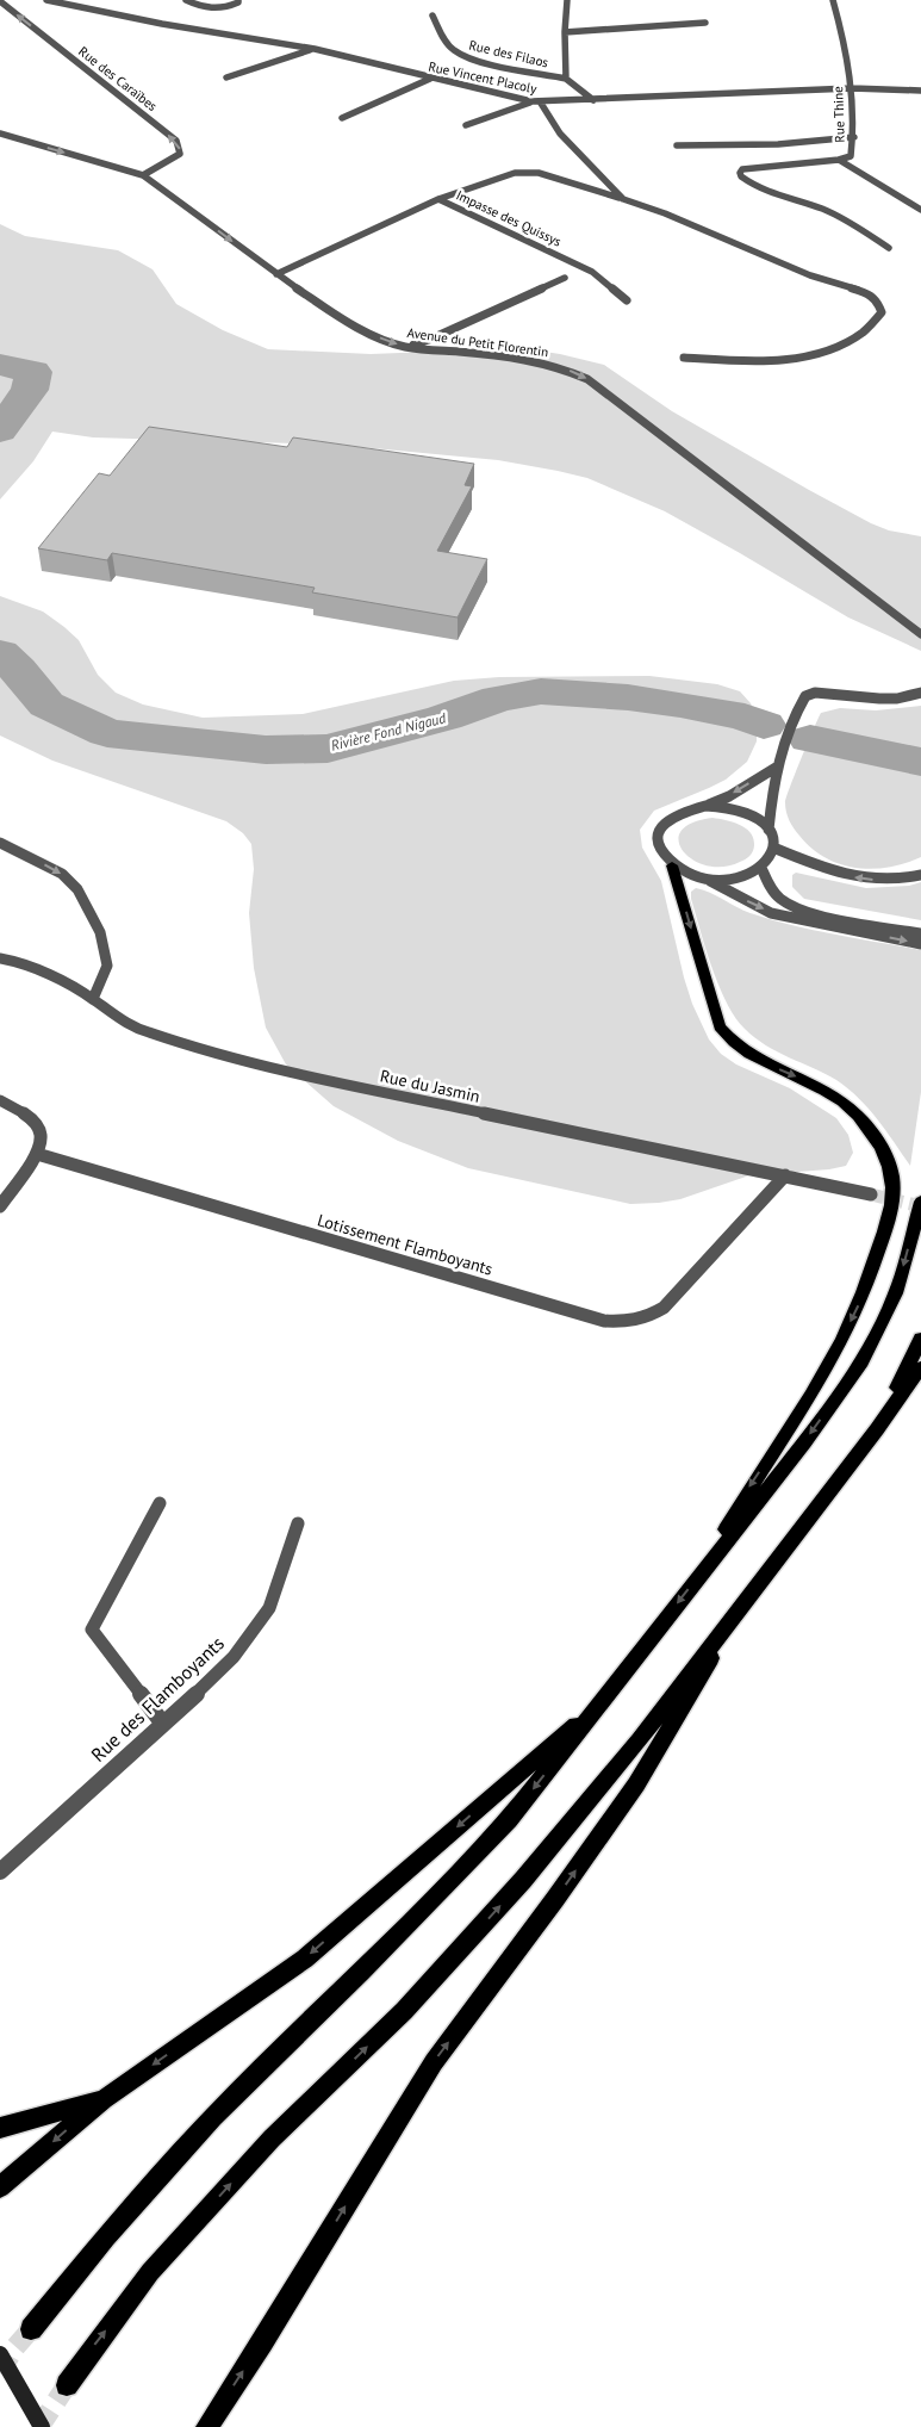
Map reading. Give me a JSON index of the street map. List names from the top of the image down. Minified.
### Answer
{"streets":{"street":["Rue des Filaos","Rue Vincent Placoly","Rue des Caraïbes","Rue Thine","Impasse des Quissys","Avenue du Petit Florentin","Rue du Jasmin","Lotissement Flamboyants","Rue des Flamboyants"]},"crossings":[["Rue Vincent Placoly","Rue Thine"],["Rue des Caraïbes","Avenue du Petit Florentin"],["Impasse des Quissys","Avenue du Petit Florentin"],["Rue du Jasmin","Lotissement Flamboyants"]],"one_way":["Avenue du Petit Florentin"],"water":["Rivière Fond Nigaud"]}
